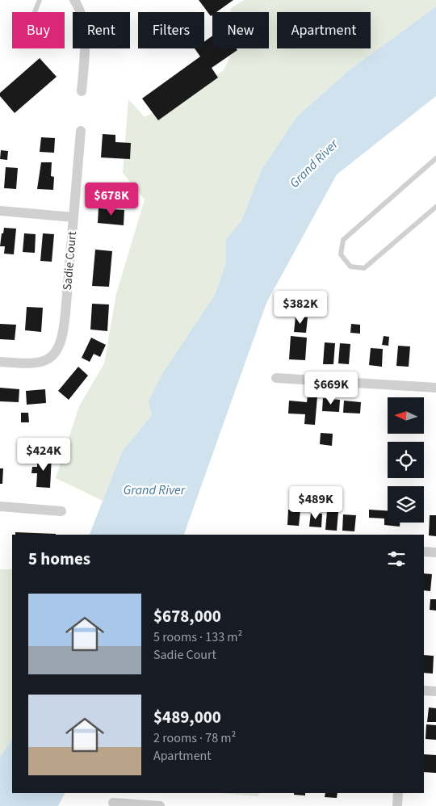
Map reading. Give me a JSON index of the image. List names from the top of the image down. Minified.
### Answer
{"streets":{"street":["Sadie Court"]},"water":["Grand River"],"north":"left","page":{"chip":["Buy","Rent","Filters","New","Apartment"],"price":["$678K","$382K","$669K","$424K","$489K"],"heading":"5 homes","list":[{"name":"$678,000","note":"5 rooms · 133 m² · Sadie Court"},{"name":"$489,000","note":"2 rooms · 78 m² · Apartment"}]}}
